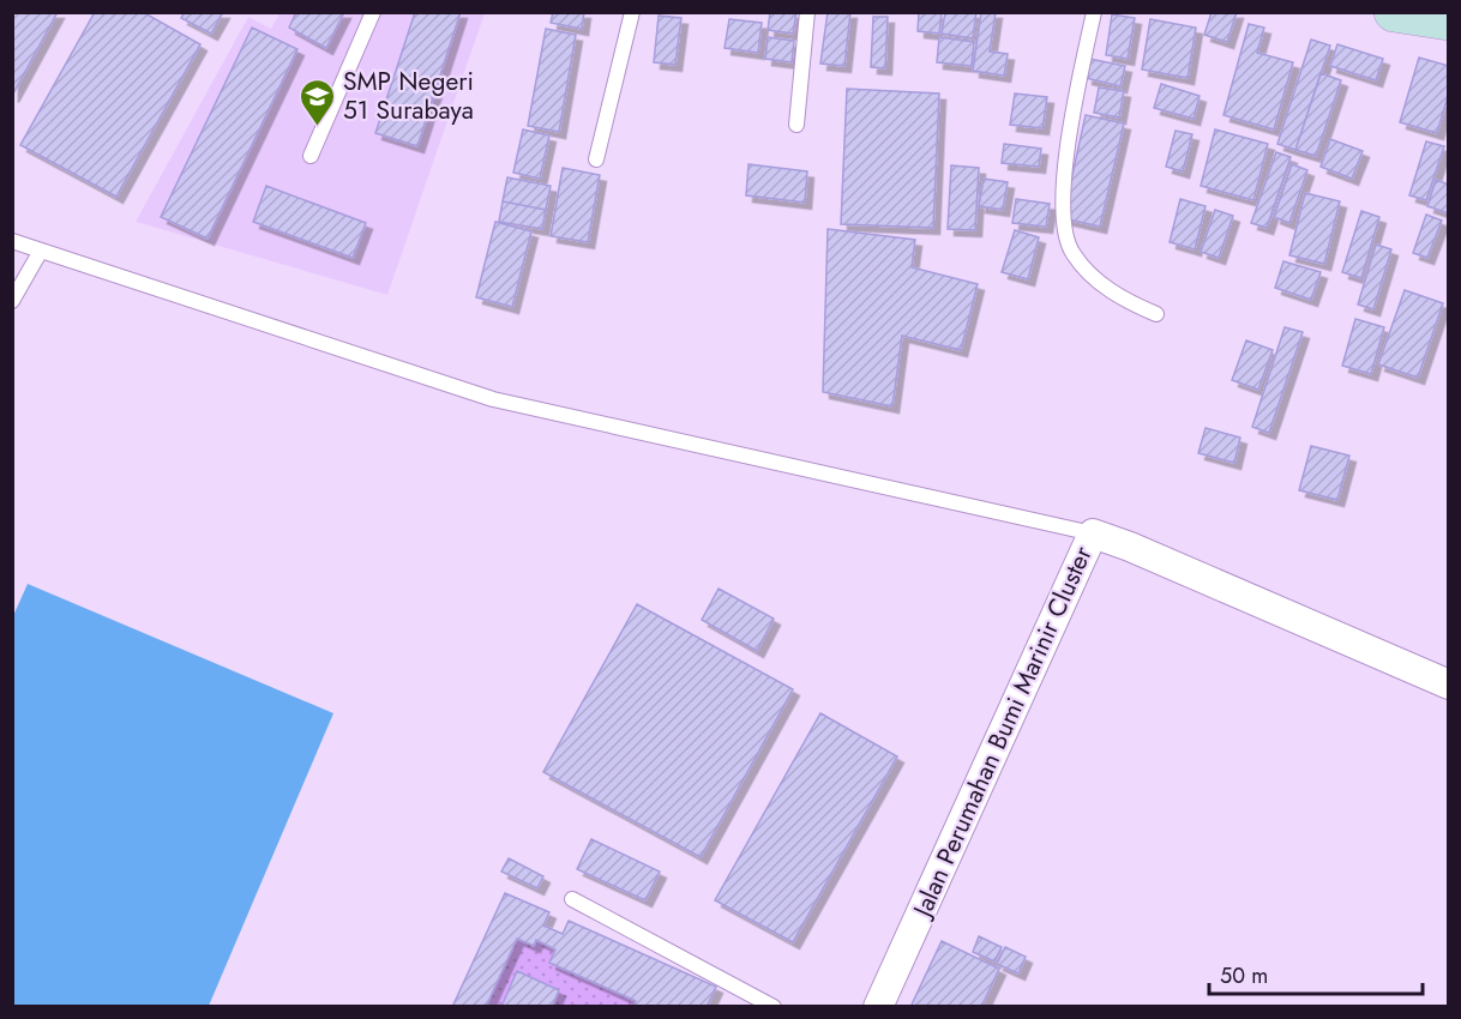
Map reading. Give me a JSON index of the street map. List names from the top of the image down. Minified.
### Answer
{"streets":{"street":["Jalan Perumahan Bumi Marinir Cluster"]},"places":{"school or university":["SMP Negeri 51 Surabaya"]},"scale_bar":"50 m"}
